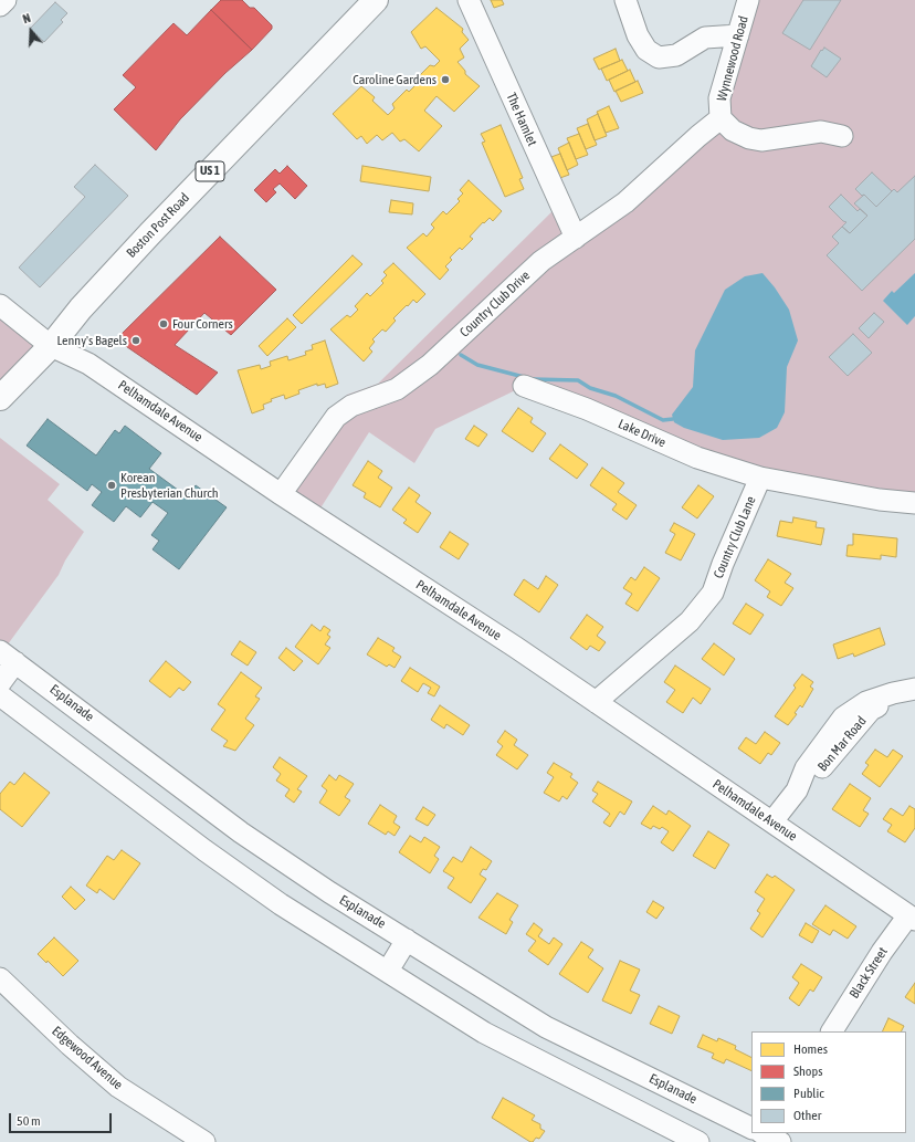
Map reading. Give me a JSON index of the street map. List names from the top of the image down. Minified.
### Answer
{"streets":{"main road":["US 1","Boston Post Road"],"street":["Wynnewood Road","The Hamlet","Country Club Drive","Pelhamdale Avenue","Lake Drive","Country Club Lane","Esplanade","Bon Mar Road","Black Street","Edgewood Avenue"]},"crossings":[["Wynnewood Road","Country Club Drive"],["The Hamlet","Country Club Drive"],["Boston Post Road","Pelhamdale Avenue"],["Country Club Drive","Pelhamdale Avenue"],["Pelhamdale Avenue","Country Club Lane"],["Pelhamdale Avenue","Bon Mar Road"],["Pelhamdale Avenue","Black Street"],["Lake Drive","Country Club Lane"]],"places":["Caroline Gardens","Four Corners","Lenny's Bagels","Korean Presbyterian Church"],"legend":["Homes","Shops","Public","Other"],"scale_bar":"50 m","north":"top"}
